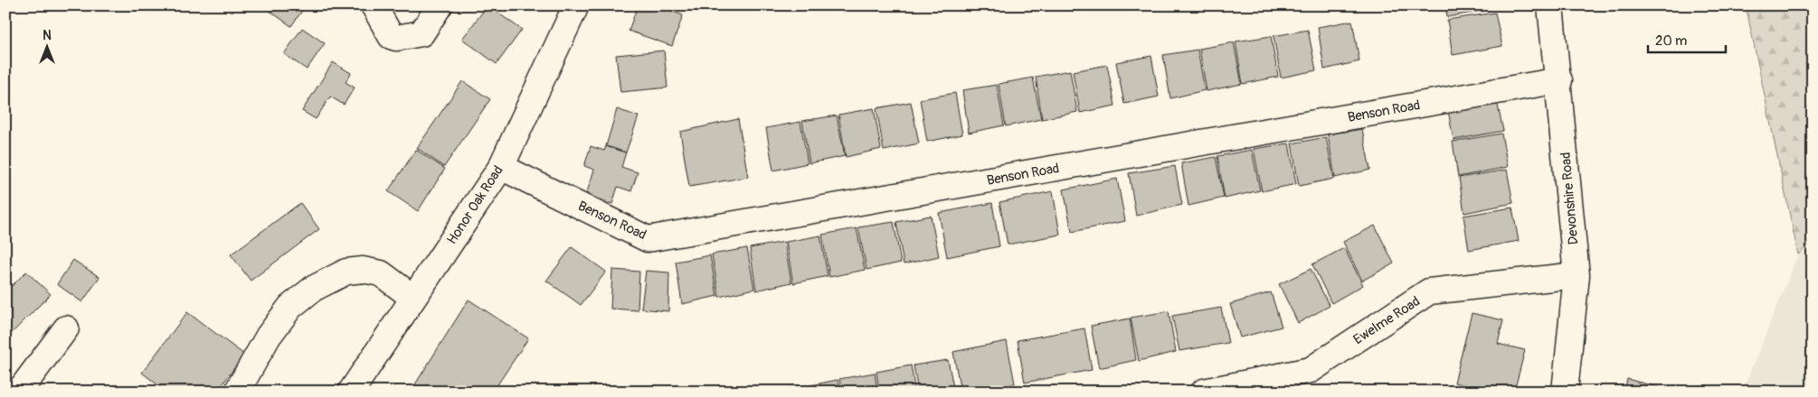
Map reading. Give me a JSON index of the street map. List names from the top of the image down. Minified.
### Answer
{"streets":{"street":["Benson Road","Devonshire Road","Honor Oak Road","Ewelme Road"]},"crossings":[["Benson Road","Devonshire Road"],["Benson Road","Honor Oak Road"],["Devonshire Road","Ewelme Road"]],"scale_bar":"20 m","north":"top"}
